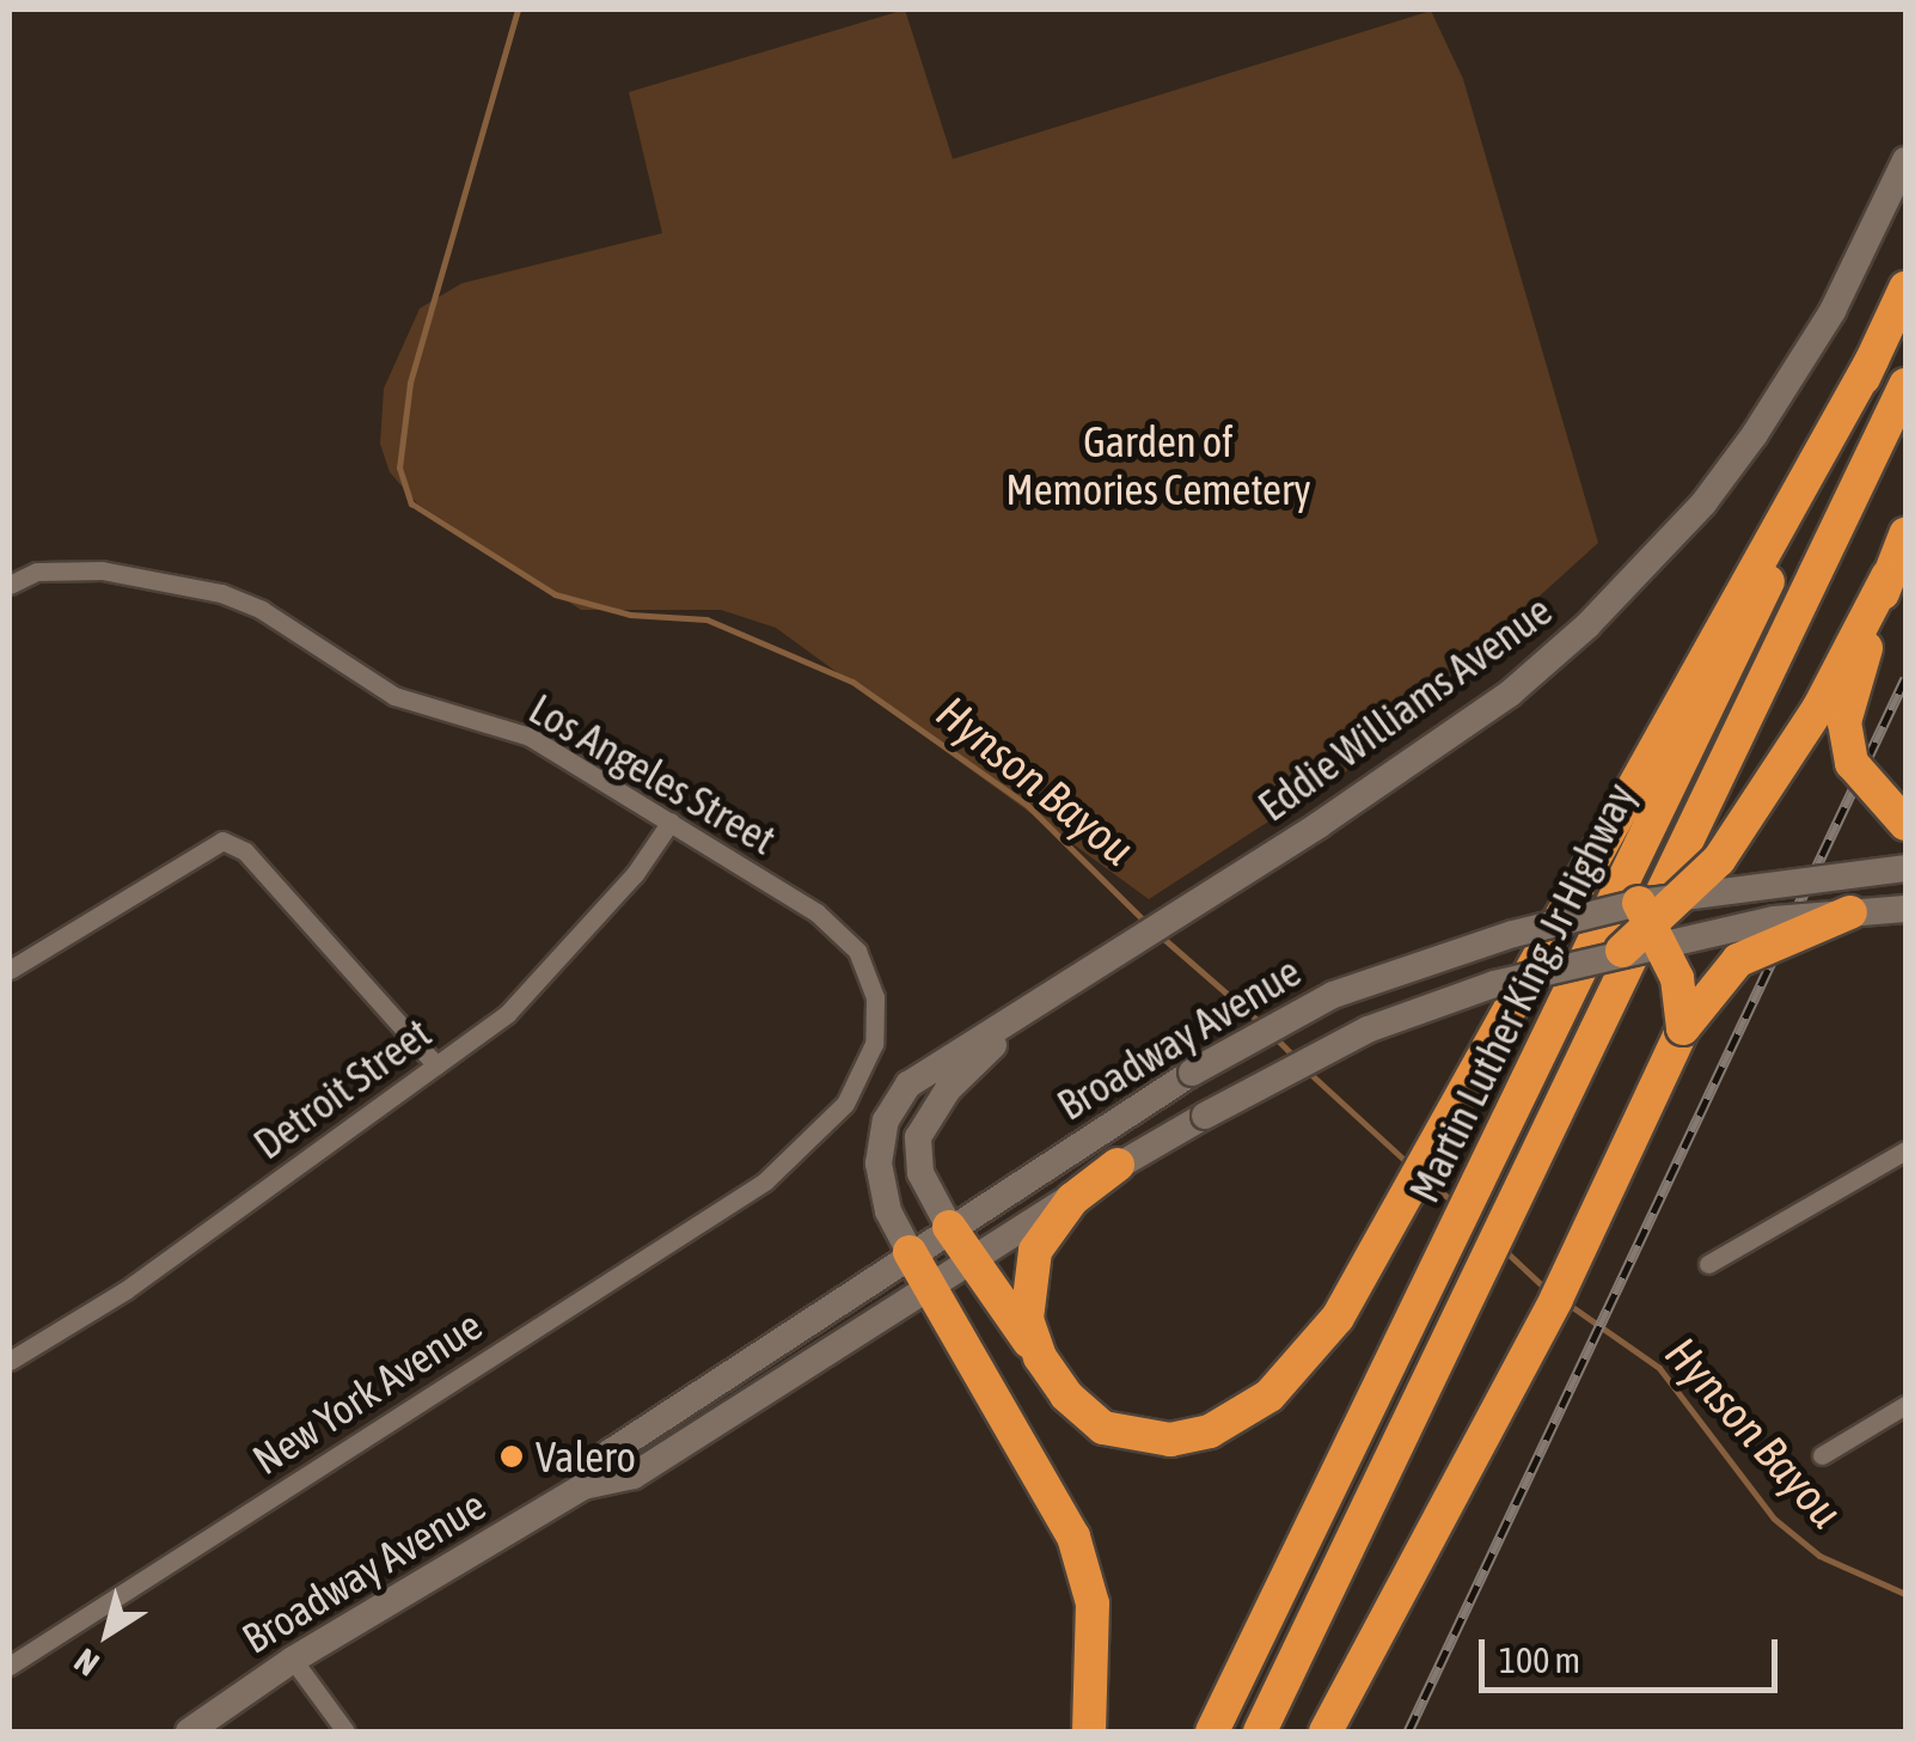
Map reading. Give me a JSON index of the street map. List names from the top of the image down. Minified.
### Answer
{"streets":{"highway":["Martin Luther King, Jr Highway"],"main road":["Eddie Williams Avenue","Broadway Avenue"],"street":["Los Angeles Street","Detroit Street","New York Avenue"]},"crossings":[["Eddie Williams Avenue","Broadway Avenue"],["Los Angeles Street","Detroit Street"],["Los Angeles Street","New York Avenue"]],"water":["Hynson Bayou"],"parks":["Garden of Memories Cemetery"],"places":["Valero"],"scale_bar":"100 m","north":"bottom left"}
